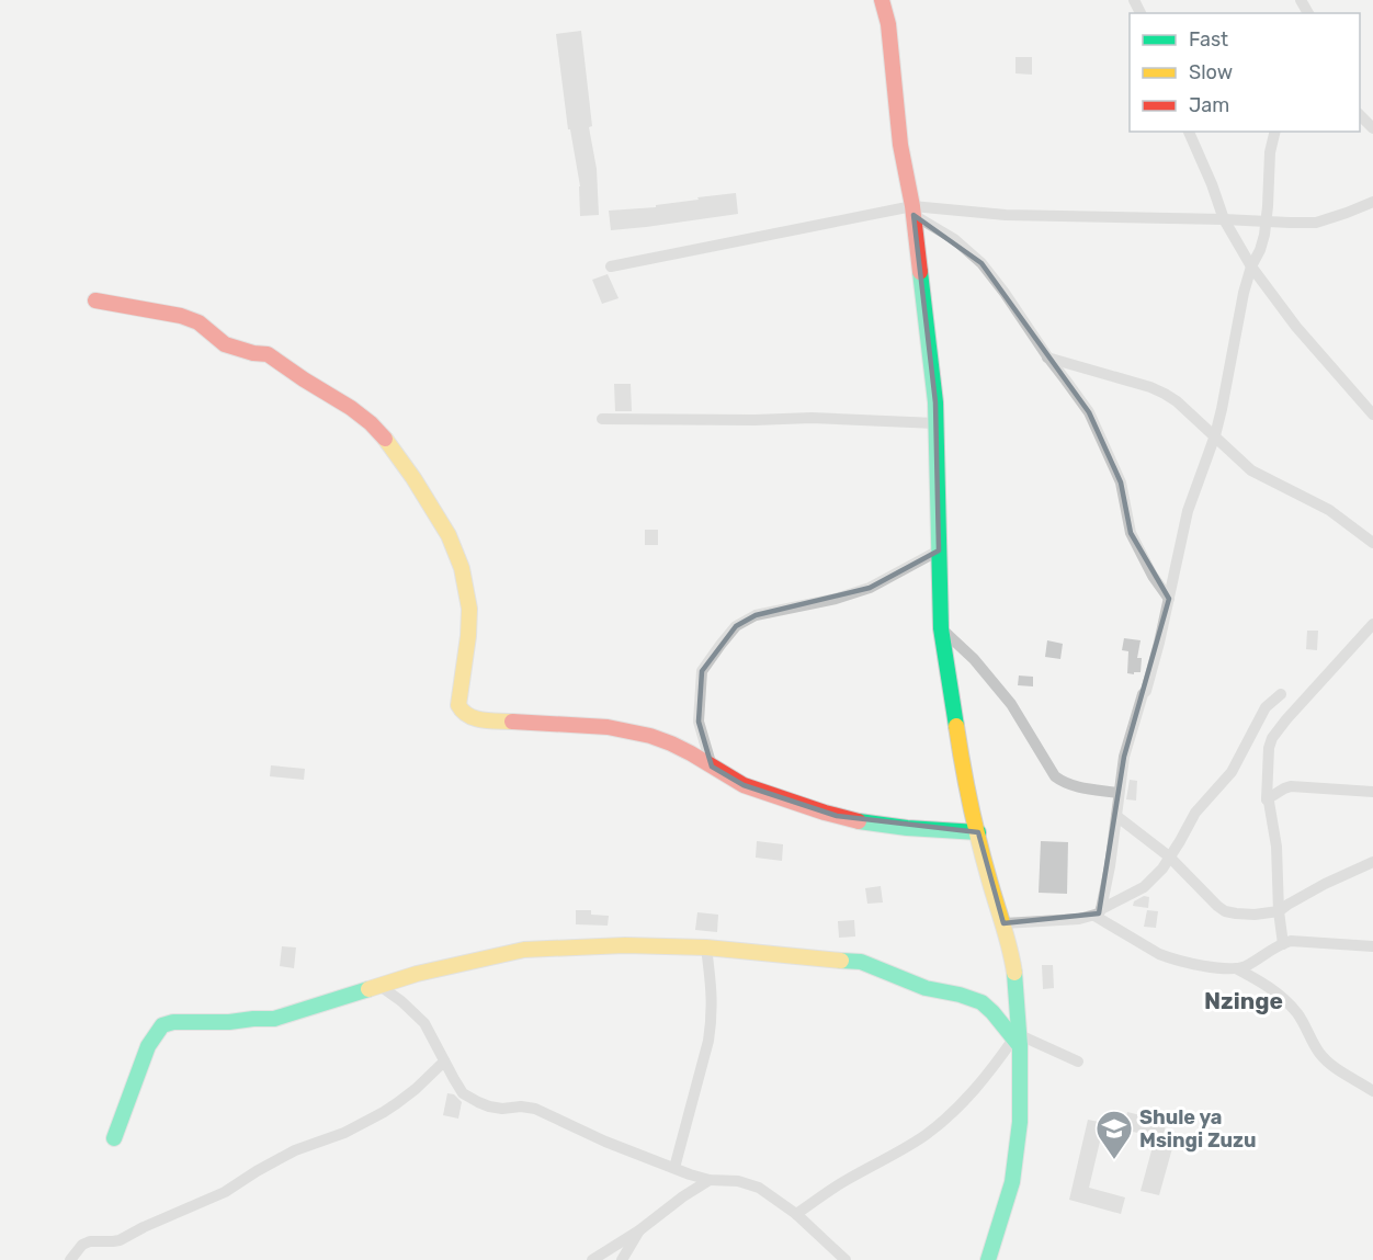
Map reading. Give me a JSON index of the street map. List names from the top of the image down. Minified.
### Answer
{"districts":["Nzinge"],"places":{"school or university":["Shule ya Msingi Zuzu"]},"legend":["Fast","Slow","Jam"]}
